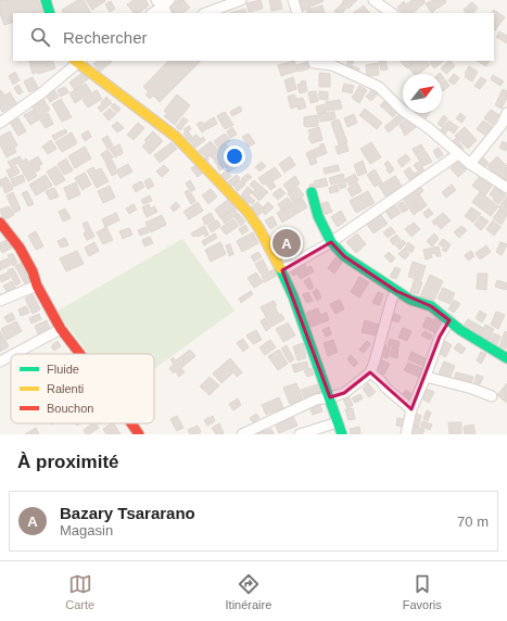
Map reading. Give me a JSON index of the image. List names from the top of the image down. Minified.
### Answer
{"legend":["Fluide","Ralenti","Bouchon"],"north":"top right","page":{"search":"Rechercher","pins":"A","heading":"À proximité","list":[{"mark":"A","name":"Bazary Tsararano","note":"Magasin","value":"70 m"}],"nav":["Carte","Itinéraire","Favoris"]}}
